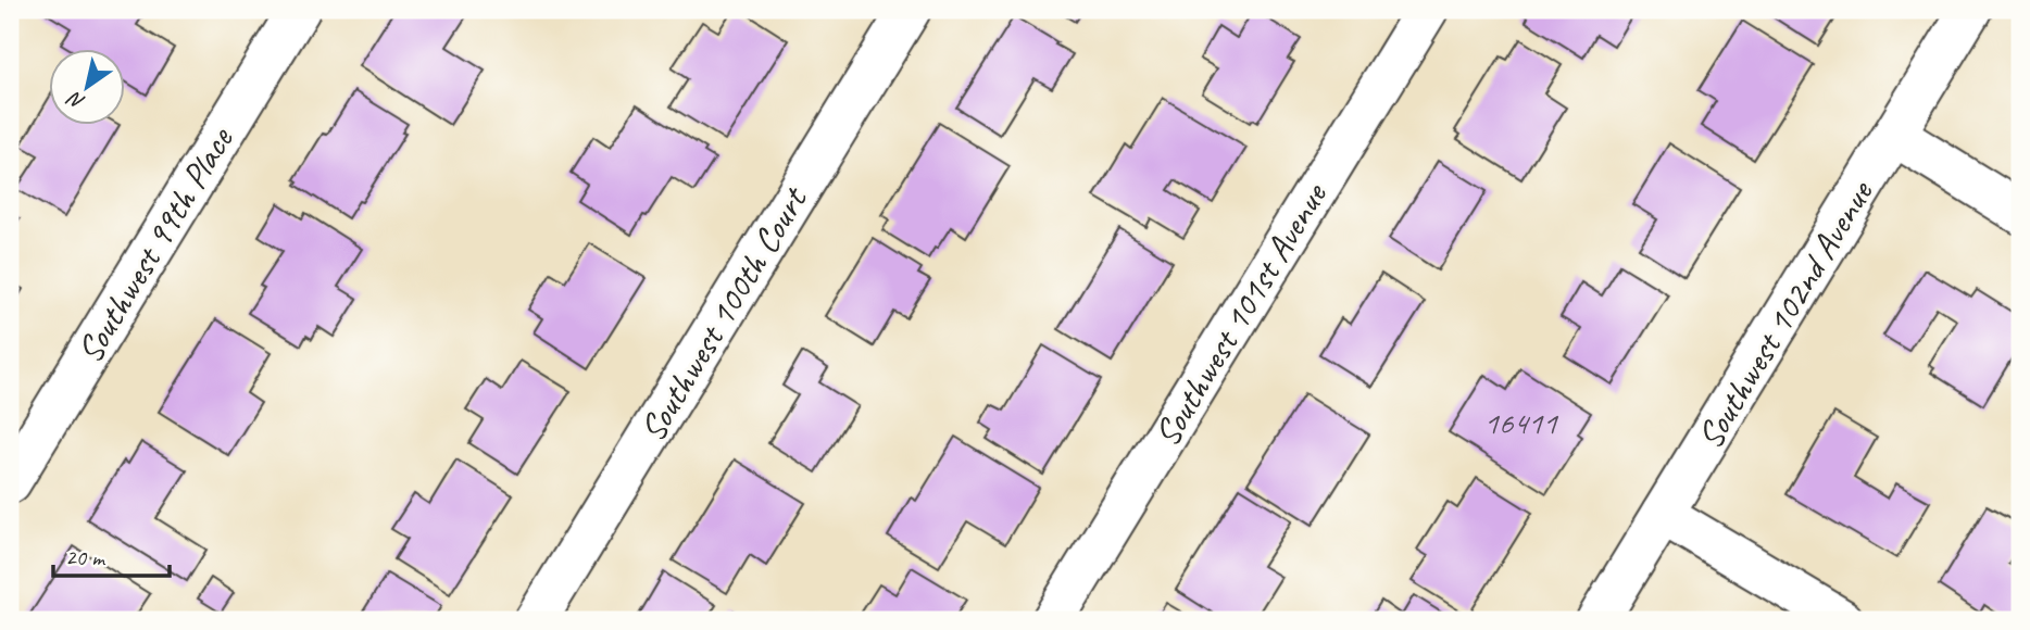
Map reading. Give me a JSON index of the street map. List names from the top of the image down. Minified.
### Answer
{"streets":{"street":["Southwest 99th Place","Southwest 100th Court","Southwest 101st Avenue","Southwest 102nd Avenue"]},"house_numbers":["16411"],"scale_bar":"20 m","north":"bottom left"}
